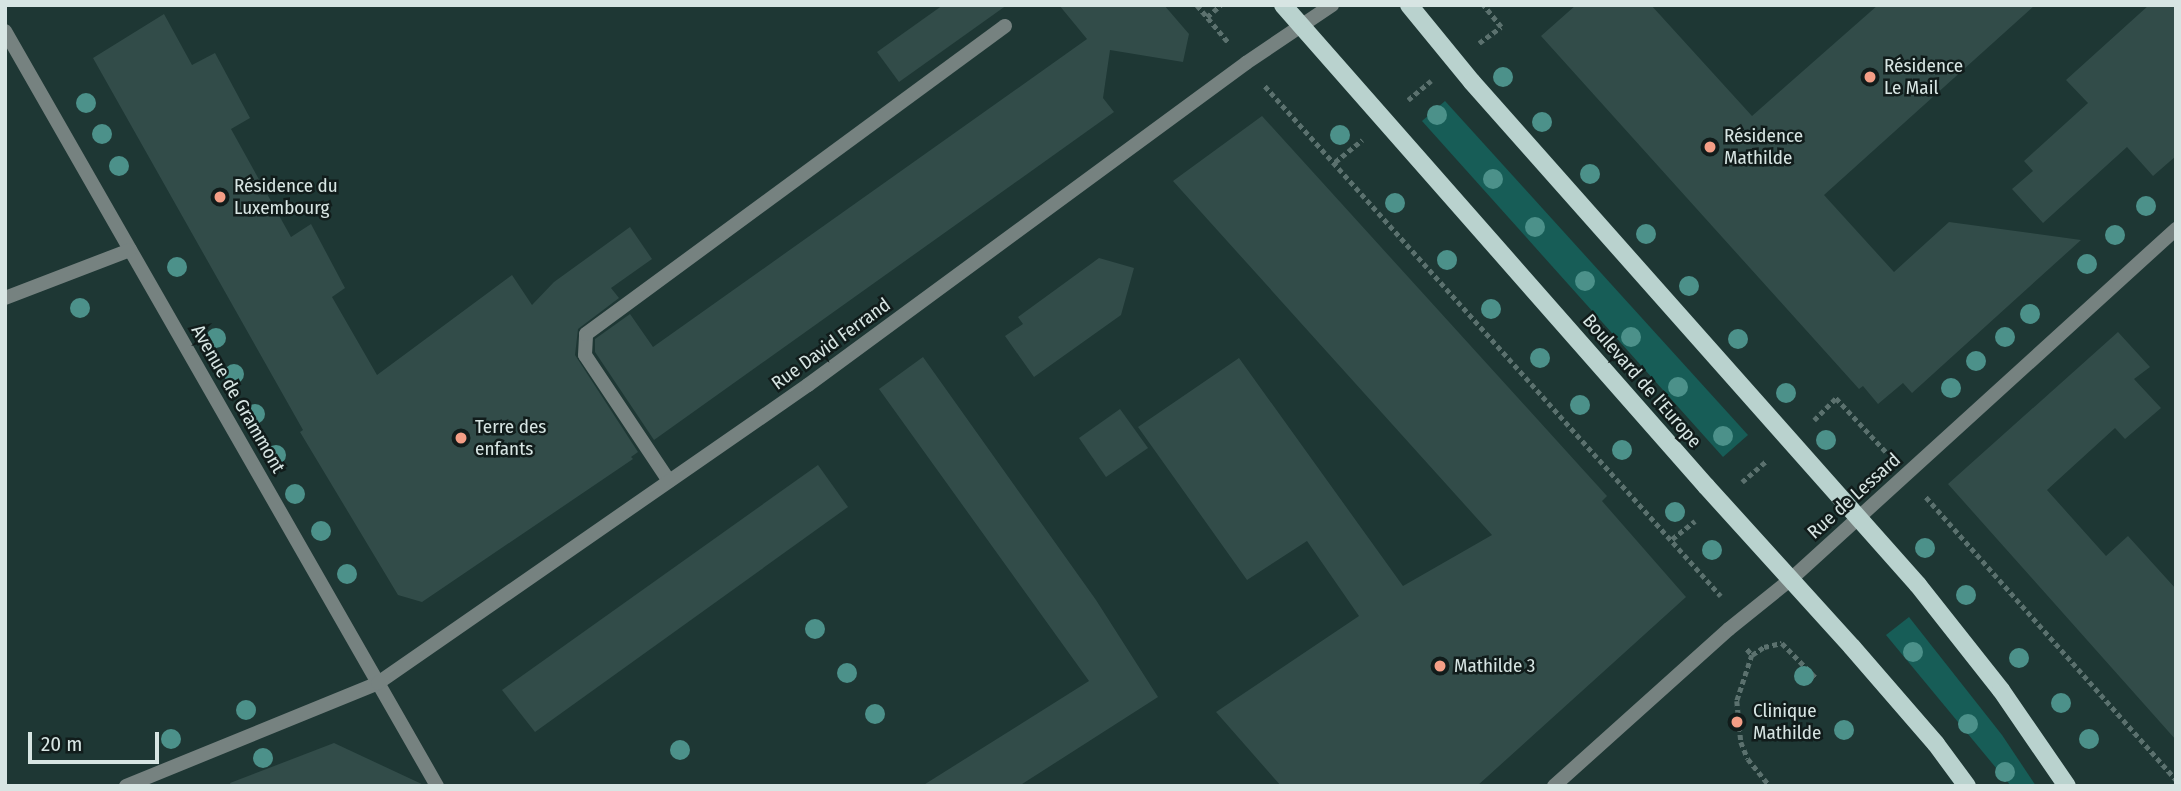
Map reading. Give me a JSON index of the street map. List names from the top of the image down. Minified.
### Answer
{"streets":{"main road":["Boulevard de l'Europe"],"street":["Rue David Ferrand","Avenue de Grammont","Rue de Lessard"]},"crossings":[["Rue David Ferrand","Boulevard de l'Europe"],["Rue David Ferrand","Avenue de Grammont"],["Boulevard de l'Europe","Rue de Lessard"]],"places":["Résidence Le Mail","Résidence Mathilde","Résidence du Luxembourg","Terre des enfants","Mathilde 3","Clinique Mathilde"],"scale_bar":"20 m"}
